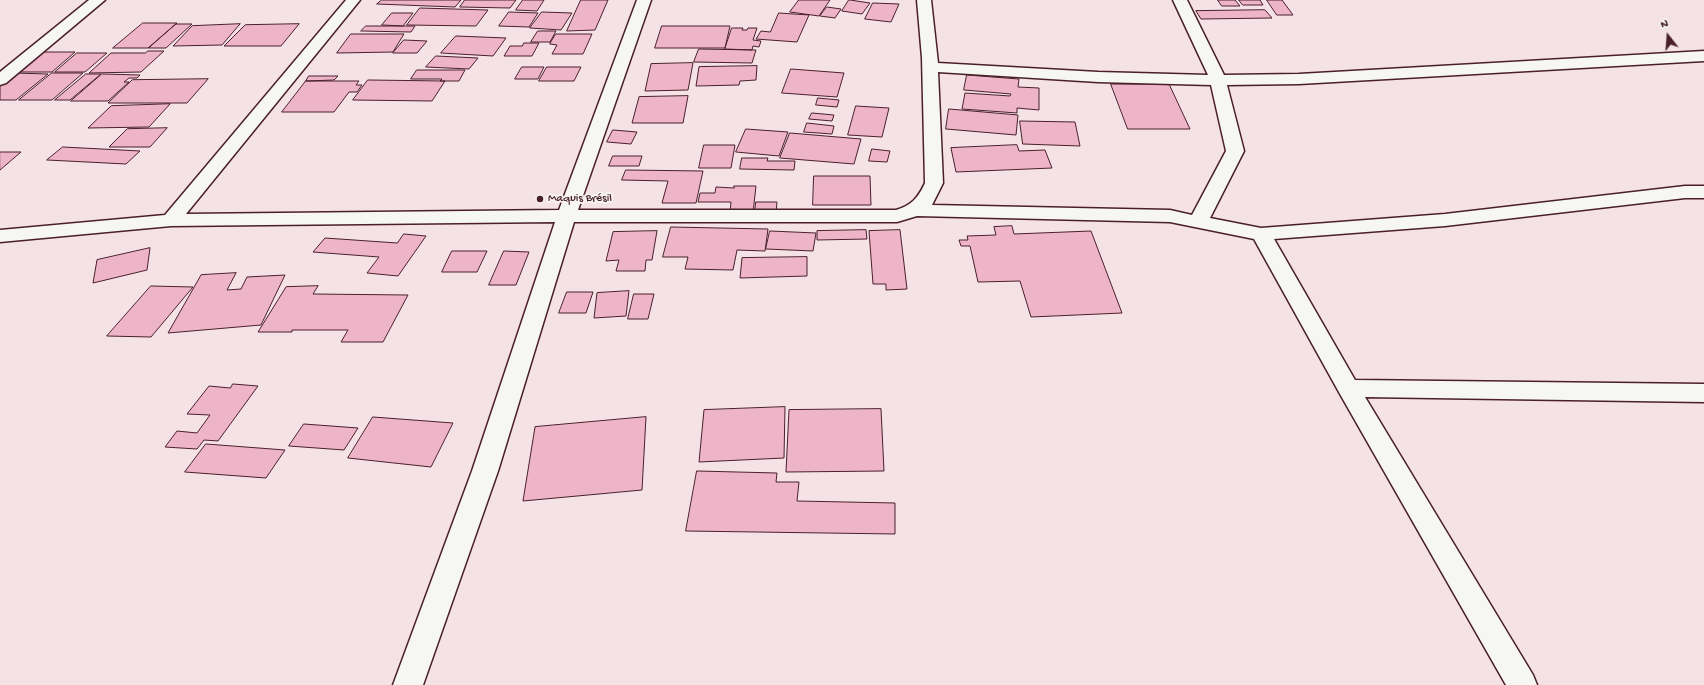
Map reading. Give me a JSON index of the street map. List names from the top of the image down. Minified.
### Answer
{"places":["Maquis Brésil"],"north":"top"}
